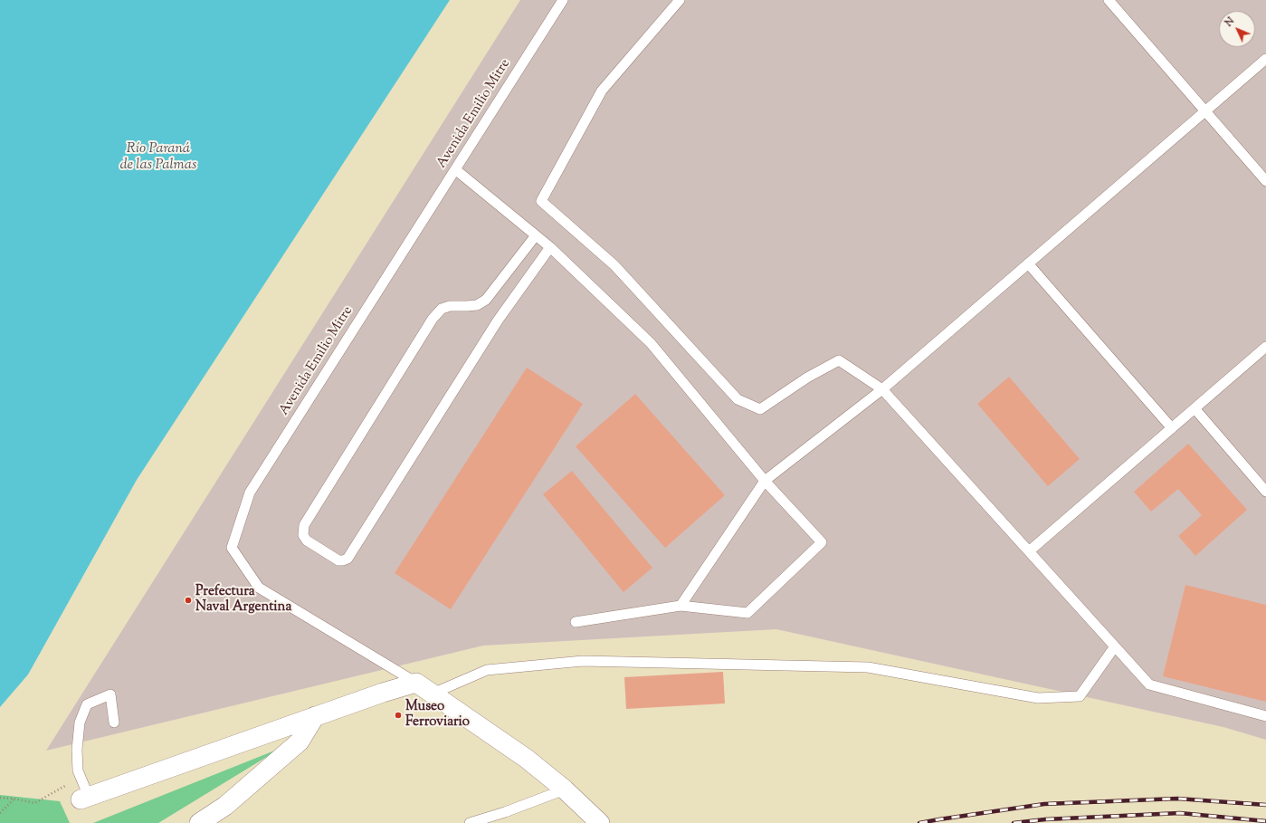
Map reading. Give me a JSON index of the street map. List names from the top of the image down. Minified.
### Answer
{"streets":{"lane":["Avenida Emilio Mitre"]},"water":["Río Paraná de las Palmas"],"places":["Prefectura Naval Argentina","Museo Ferroviario"],"north":"top left"}
